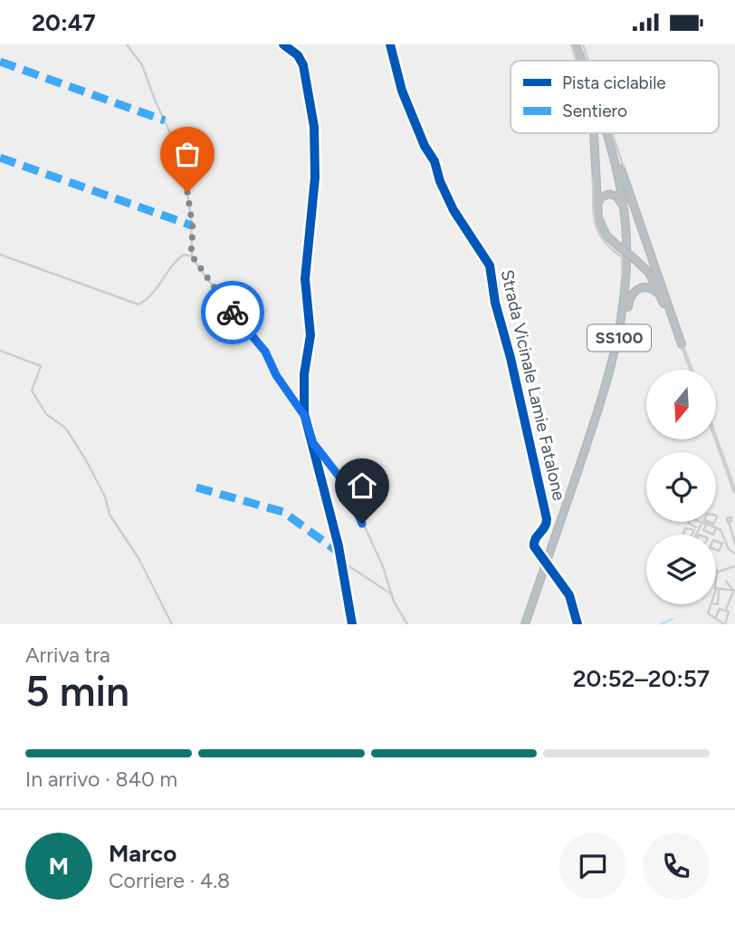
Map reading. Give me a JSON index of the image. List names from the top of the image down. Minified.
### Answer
{"streets":{"highway":["SS100"],"street":["Strada Vicinale Lamie Fatalone"]},"legend":["Pista ciclabile","Sentiero"],"north":"bottom","page":{"status":"20:47","heading":["5 min","Arriva tra","20:52–20:57"],"panel":["Marco","Corriere · 4.8"],"bar":"In arrivo · 840 m","round":"M"}}
